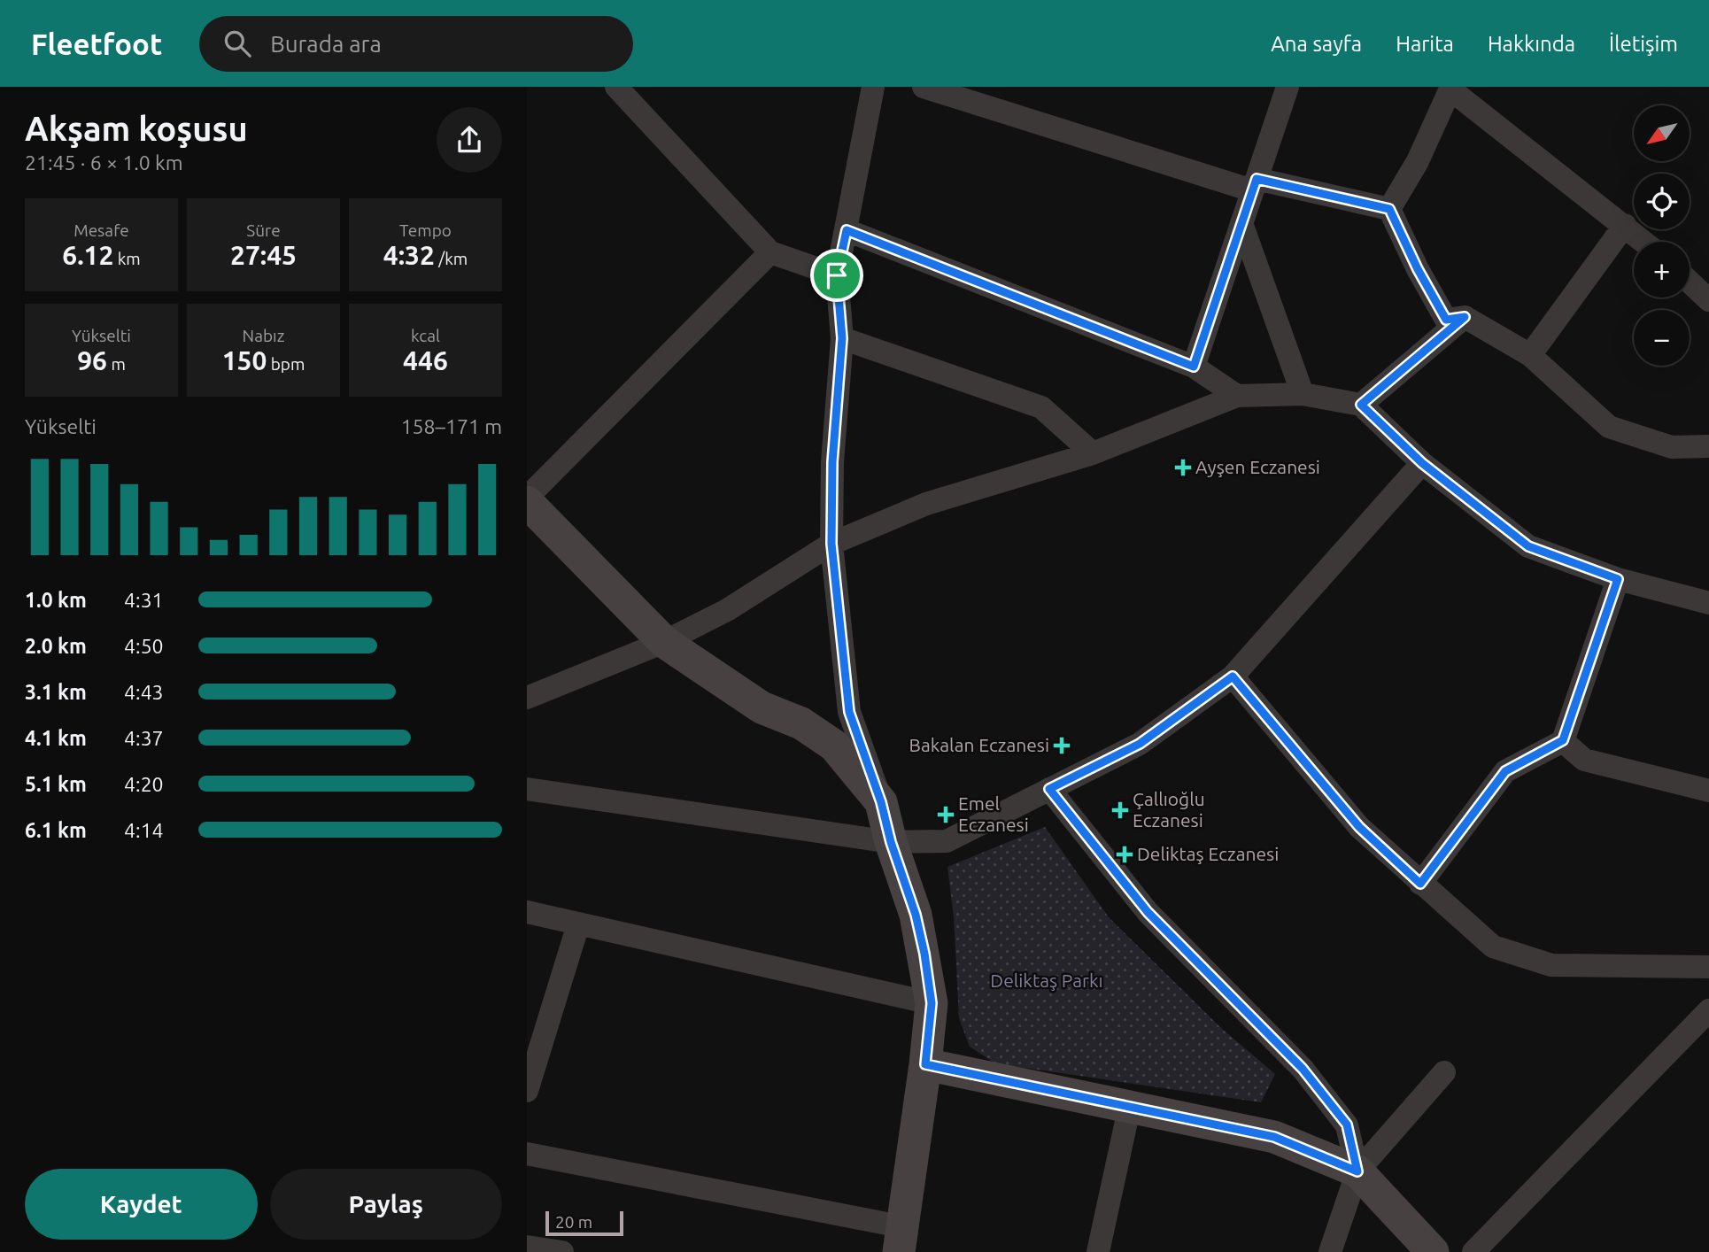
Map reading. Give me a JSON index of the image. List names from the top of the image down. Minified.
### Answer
{"parks":["Deliktaş Parkı"],"places":{"health":["Ayşen Eczanesi","Bakalan Eczanesi","Çallıoğlu Eczanesi","Emel Eczanesi","Deliktaş Eczanesi"]},"scale_bar":"20 m","north":"bottom left","page":{"header":"Fleetfoot","search":"Burada ara","nav":["Ana sayfa","Harita","Hakkında","İletişim"],"heading":["Akşam koşusu","21:45 · 6 × 1.0 km"],"map_buttons":["+","−"],"stats":[["Mesafe","6.12 km"],["Süre","27:45"],["Tempo","4:32 /km"],["Yükselti","96 m"],["Nabız","150 bpm"],["kcal","446"]],"chart":["Yükselti","158–171 m"],"list":[{"name":"1.0 km","note":"4:31"},{"name":"2.0 km","note":"4:50"},{"name":"3.1 km","note":"4:43"},{"name":"4.1 km","note":"4:37"},{"name":"5.1 km","note":"4:20"},{"name":"6.1 km","note":"4:14"}],"buttons":["Kaydet","Paylaş"],"scale":"20 m"}}
